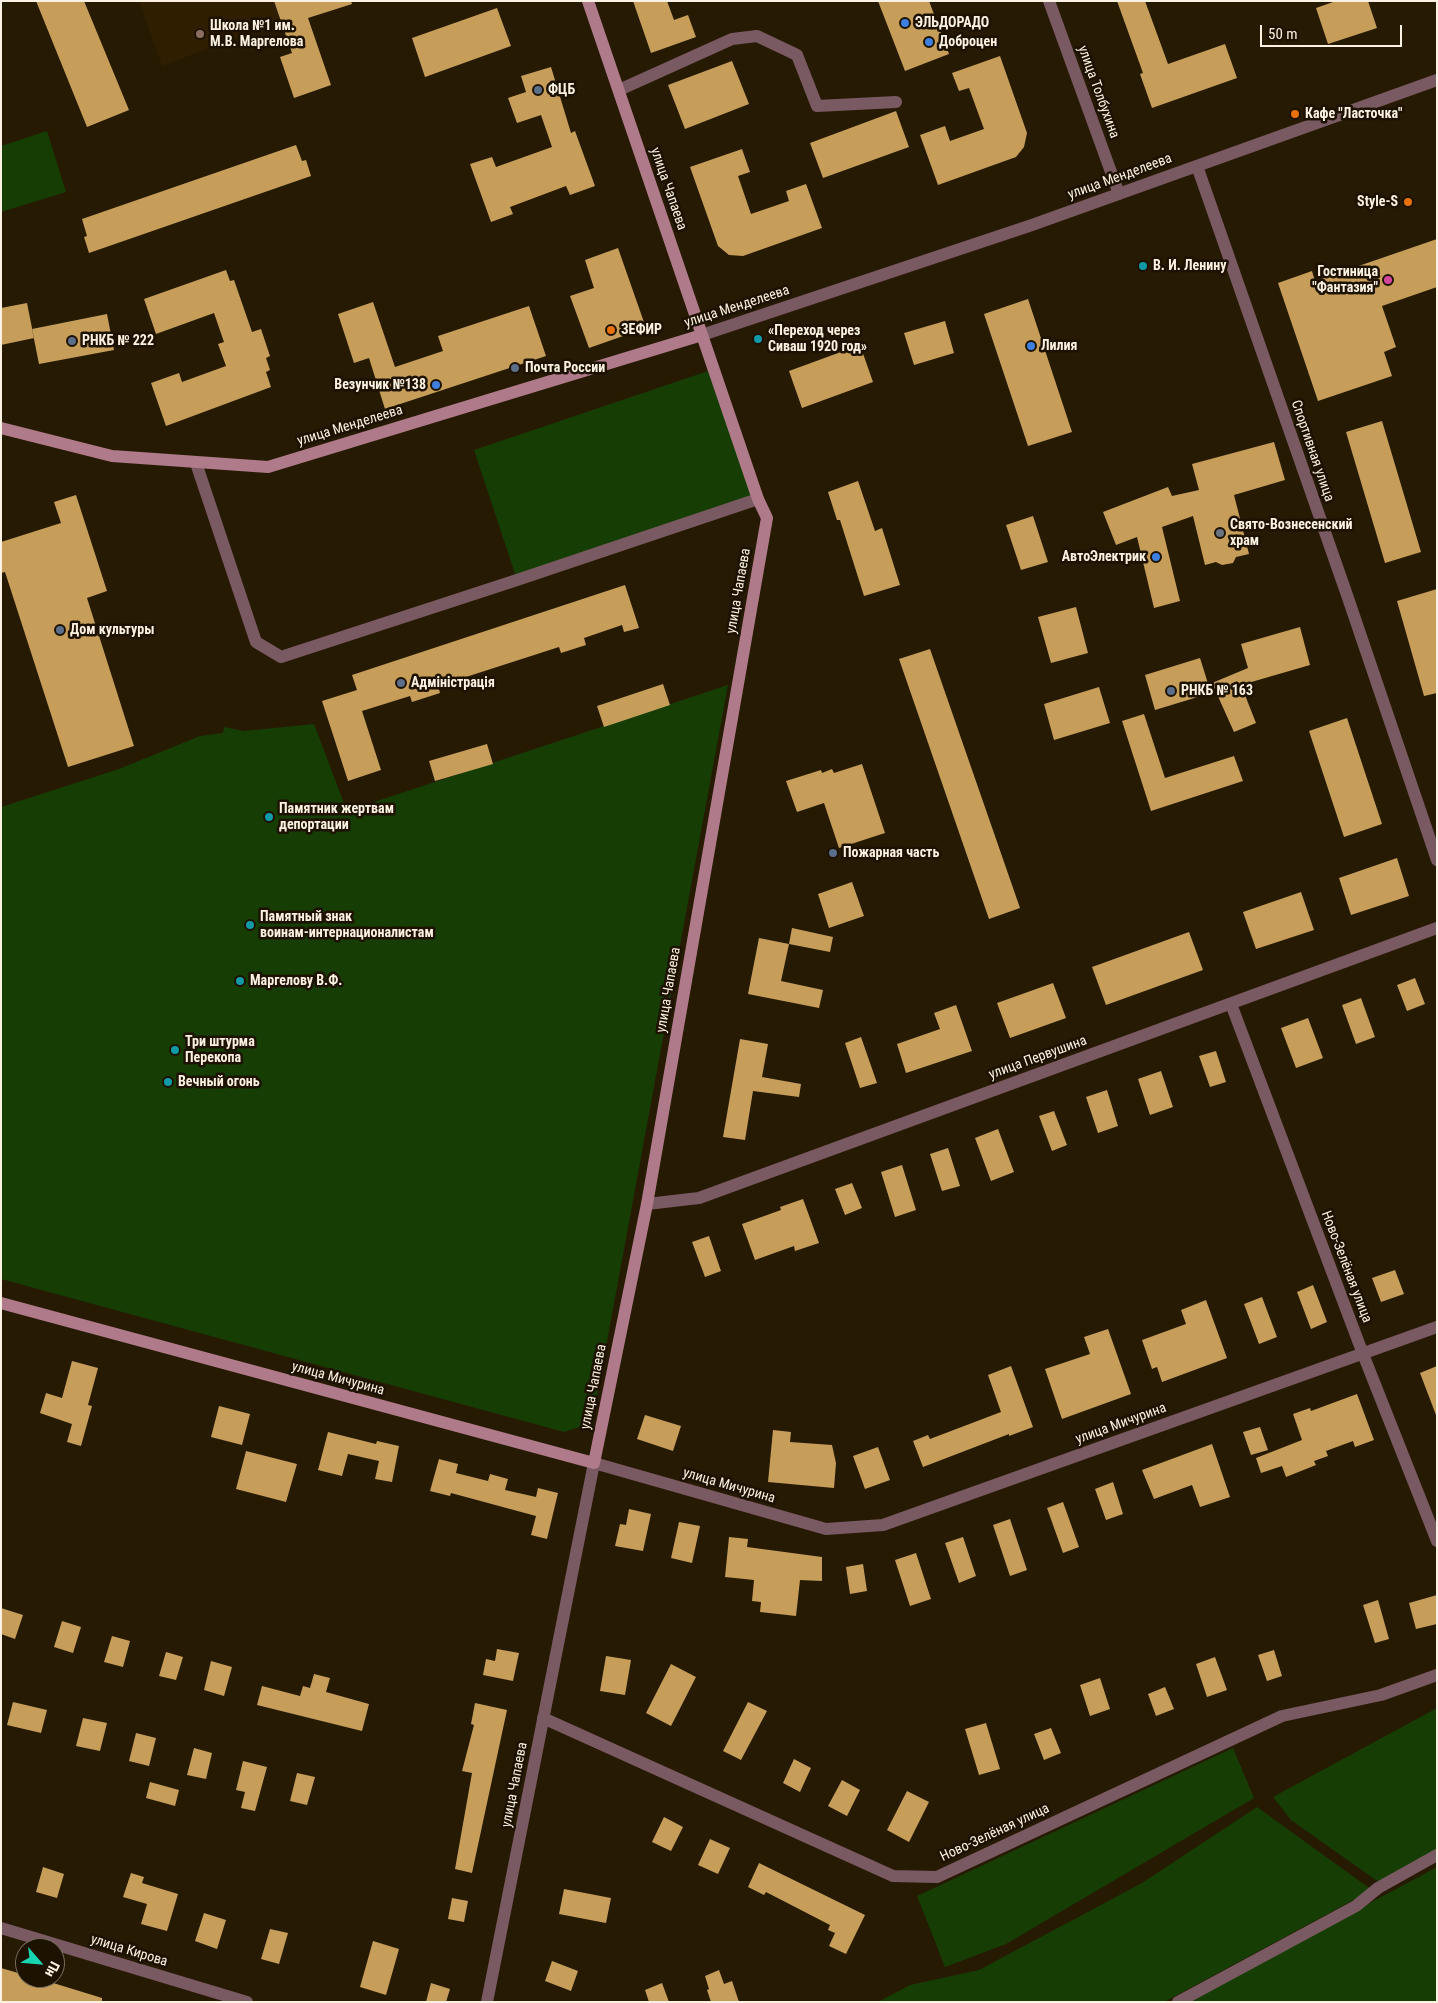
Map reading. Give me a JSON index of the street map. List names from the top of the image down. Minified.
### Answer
{"streets":{"main road":["улица Менделеева","улица Чапаева","улица Мичурина"],"street":["улица Толбухина","Спортивная улица","улица Первушина","Ново-Зелёная улица","улица Кирова"]},"crossings":[["улица Толбухина","улица Менделеева"],["улица Менделеева","улица Чапаева"],["улица Менделеева","Спортивная улица"],["улица Чапаева","улица Первушина"],["улица Чапаева","Ново-Зелёная улица"],["улица Чапаева","улица Мичурина"],["улица Первушина","Ново-Зелёная улица"],["Ново-Зелёная улица","улица Мичурина"]],"places":["ЭЛЬДОРАДО","Школа №1 им. М.В. Маргелова","Доброцен","ФЦБ","Кафе \"Ласточка\"","Style-S","В. И. Ленину","Гостиница \"Фантазия\"","ЗЕФИР","«Переход через Сиваш 1920 год»","РНКБ № 222","Лилия","Почта России","Везунчик №138","Свято-Вознесенский храм","АвтоЭлектрик","Дом культуры","Адміністрація","РНКБ № 163","Памятник жертвам депортации","Пожарная часть","Памятный знак воинам-интернационалистам","Маргелову В.Ф.","Три штурма Перекопа","Вечный огонь"],"scale_bar":"50 m","north":"bottom right"}
